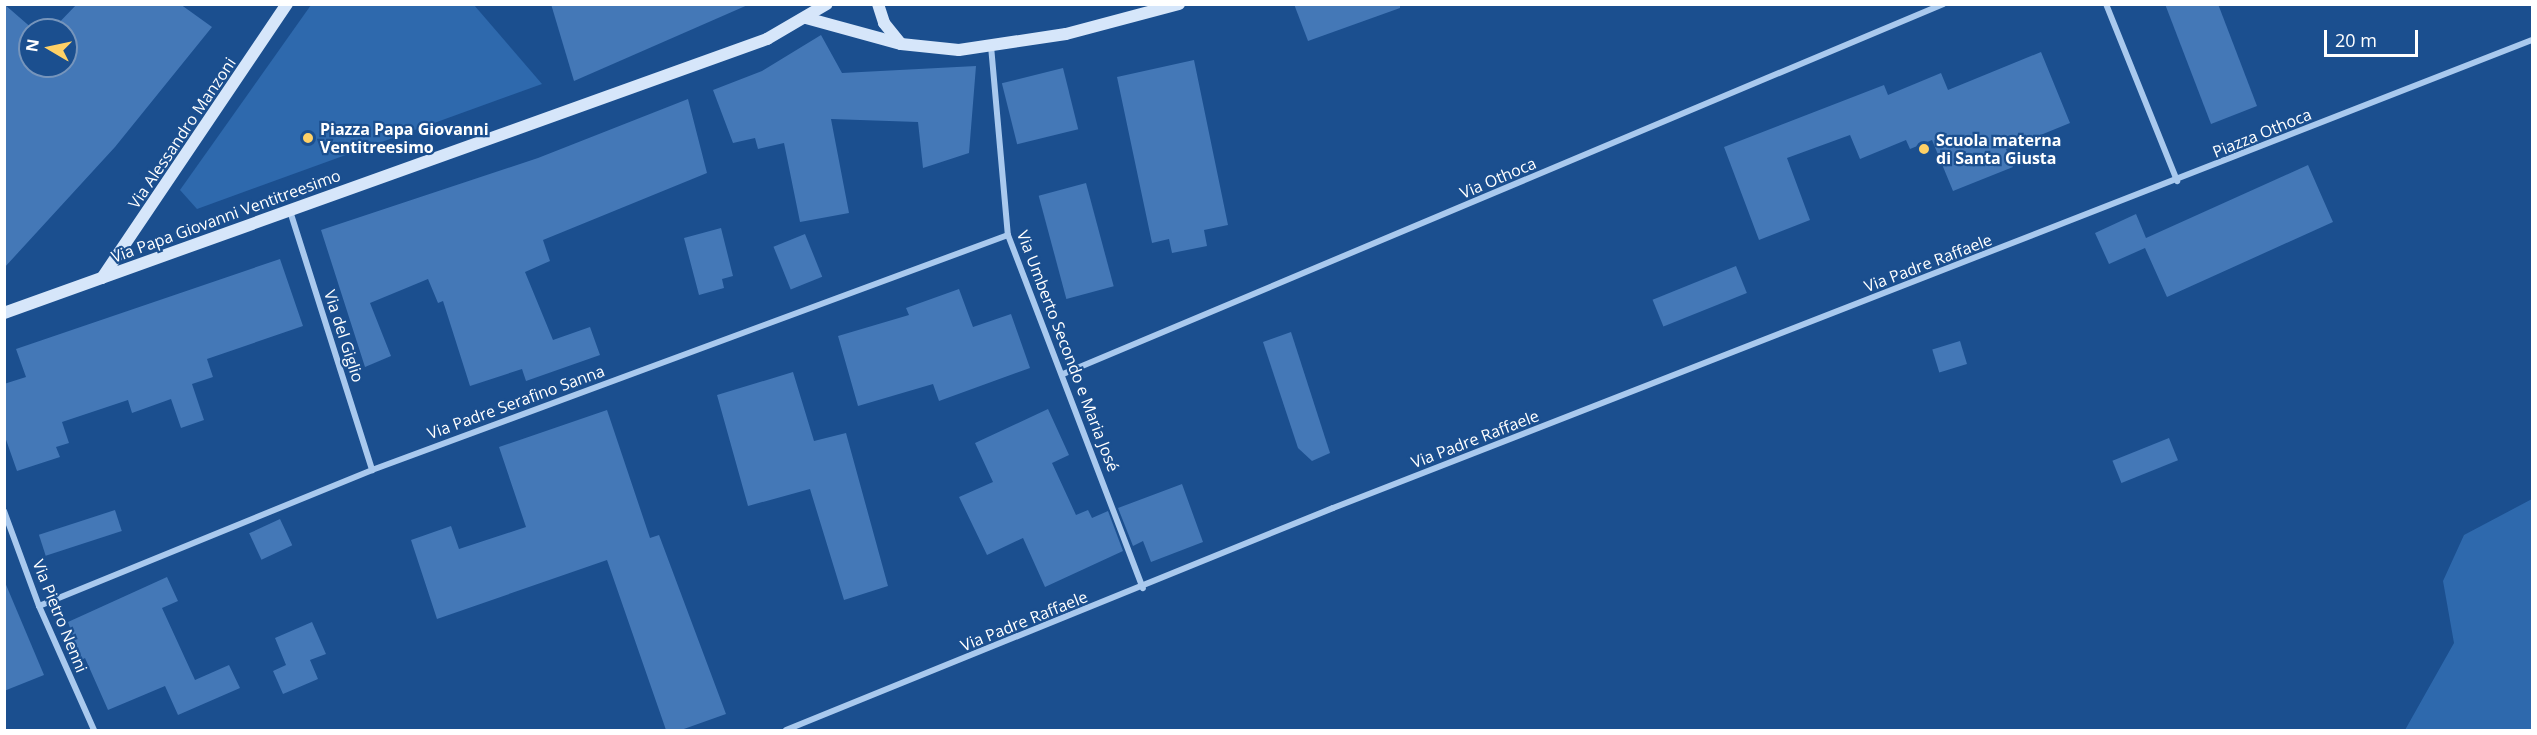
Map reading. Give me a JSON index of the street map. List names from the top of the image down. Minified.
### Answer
{"streets":{"main road":["Via Alessandro Manzoni","Via Papa Giovanni Ventitreesimo"],"street":["Piazza Othoca","Via Othoca","Via Padre Raffaele","Via del Giglio","Via Umberto Secondo e Maria José","Via Padre Serafino Sanna","Via Pietro Nenni"]},"crossings":[["Via Alessandro Manzoni","Via Papa Giovanni Ventitreesimo"],["Piazza Othoca","Via Padre Raffaele"],["Via Othoca","Via Umberto Secondo e Maria José"],["Via Papa Giovanni Ventitreesimo","Via del Giglio"],["Via Padre Raffaele","Via Umberto Secondo e Maria José"],["Via del Giglio","Via Padre Serafino Sanna"],["Via Umberto Secondo e Maria José","Via Padre Serafino Sanna"],["Via Padre Serafino Sanna","Via Pietro Nenni"]],"places":["Piazza Papa Giovanni Ventitreesimo","Scuola materna di Santa Giusta"],"scale_bar":"20 m","north":"left"}
